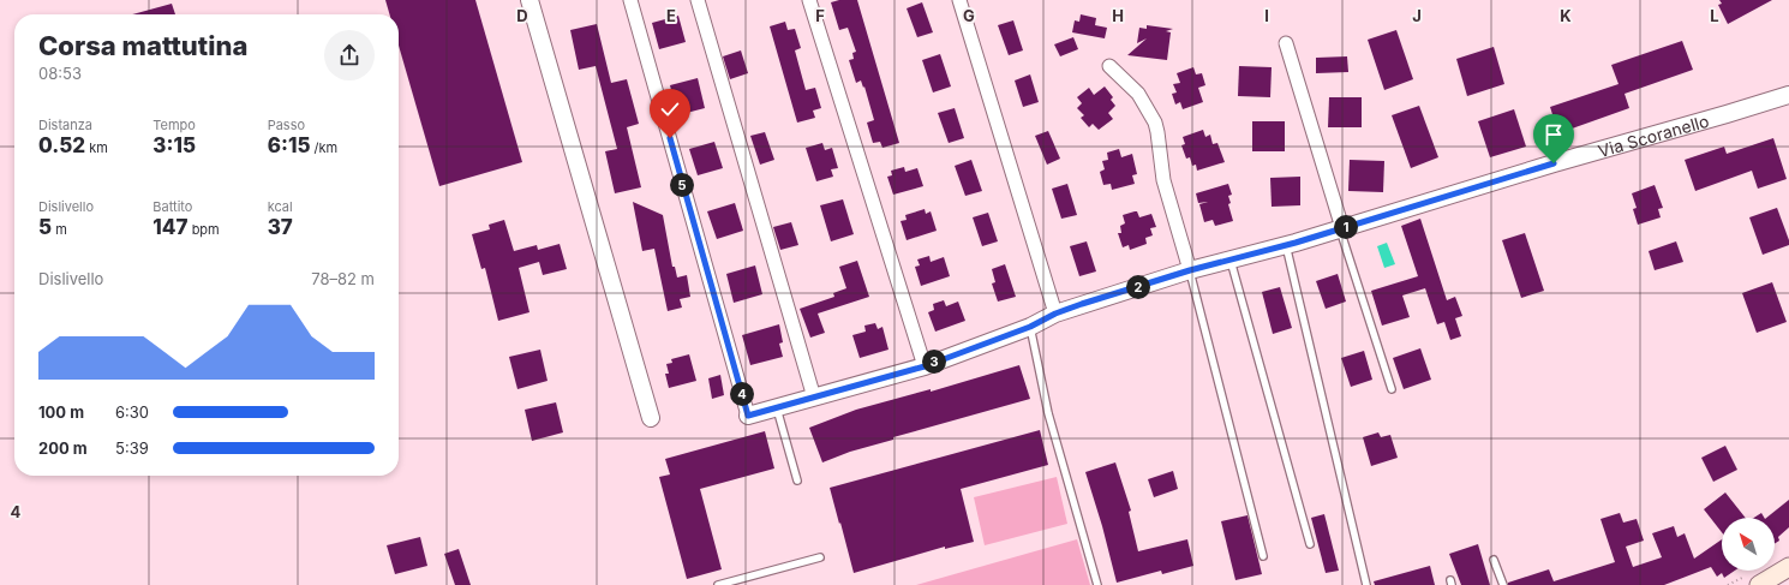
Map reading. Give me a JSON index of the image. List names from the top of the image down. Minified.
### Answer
{"streets":{"street":["Via Scoranello"]},"north":"top left","page":{"heading":["Corsa mattutina","08:53"],"stats":[["Distanza","0.52 km"],["Tempo","3:15"],["Passo","6:15 /km"],["Dislivello","5 m"],["Battito","147 bpm"],["kcal","37"]],"pins":["5","1","2","3","4"],"chart":["Dislivello","78–82 m"],"list":[{"name":"100 m","note":"6:30"},{"name":"200 m","note":"5:39"}]},"grid":{"columns":["D","E","F","G","H","I","J","K","L"],"rows":["4"]}}
